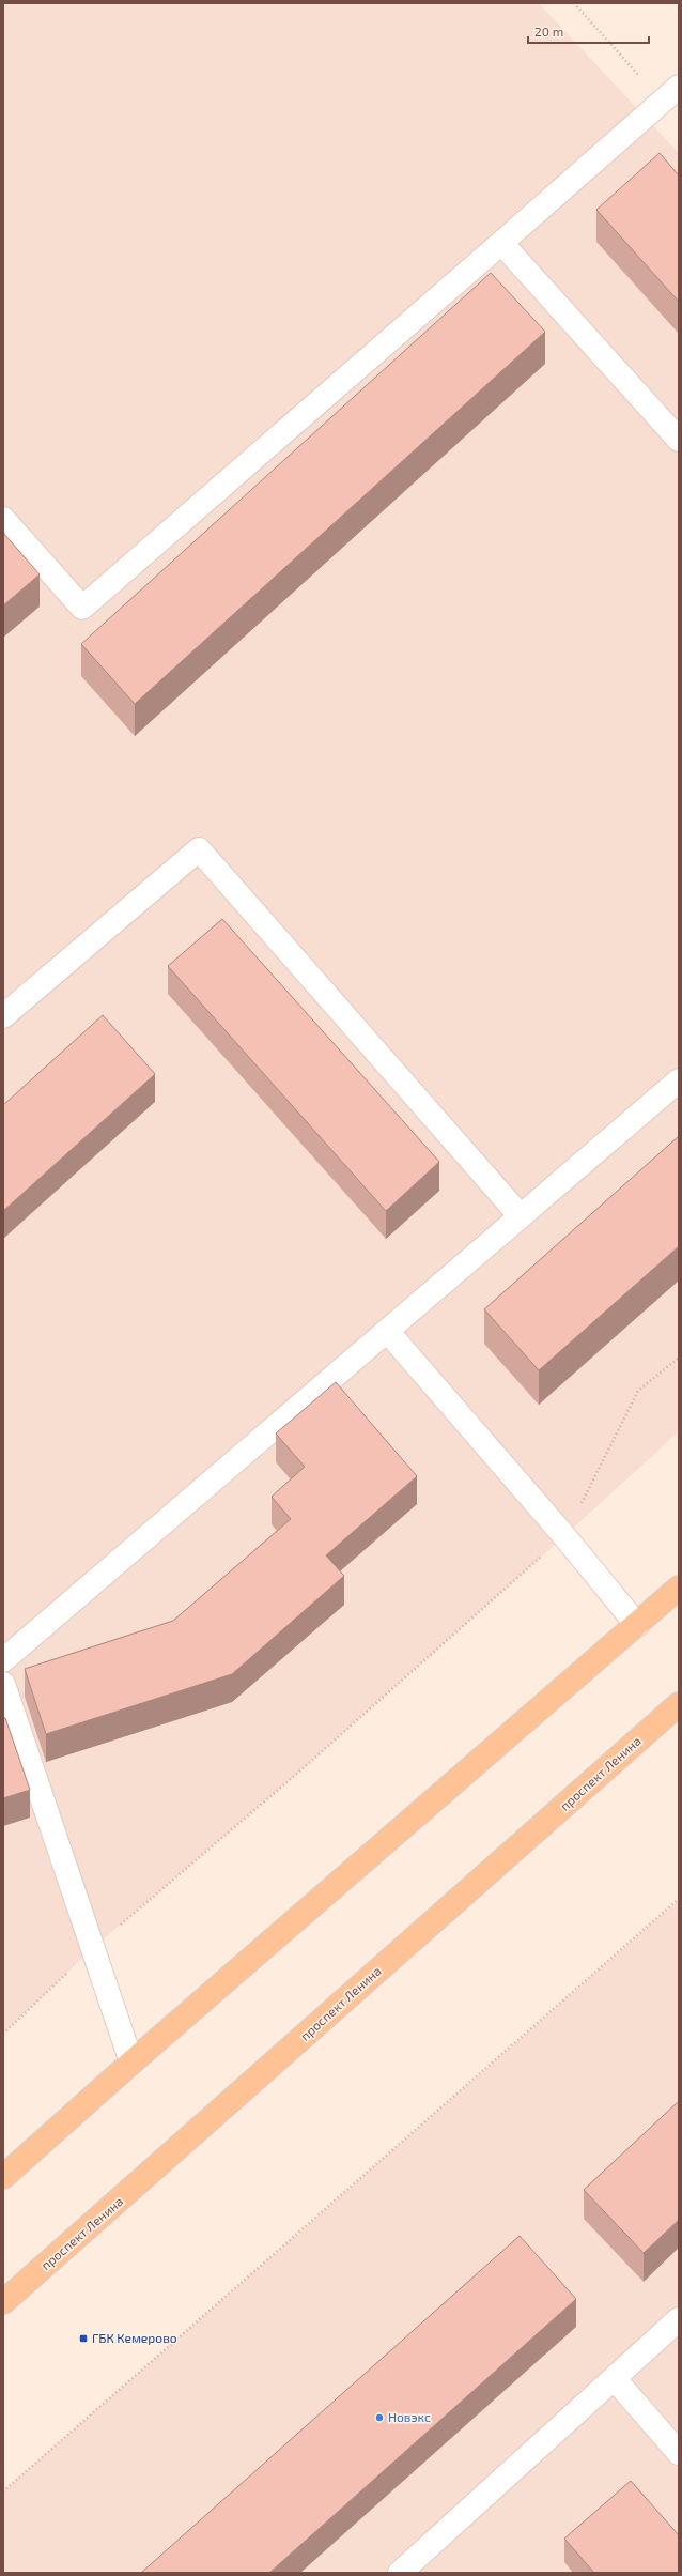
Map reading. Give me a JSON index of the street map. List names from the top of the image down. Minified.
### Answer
{"streets":{"main road":["проспект Ленина"]},"places":{"transit":["ГБК Кемерово"],"other":["Новэкс"]},"scale_bar":"20 m"}
